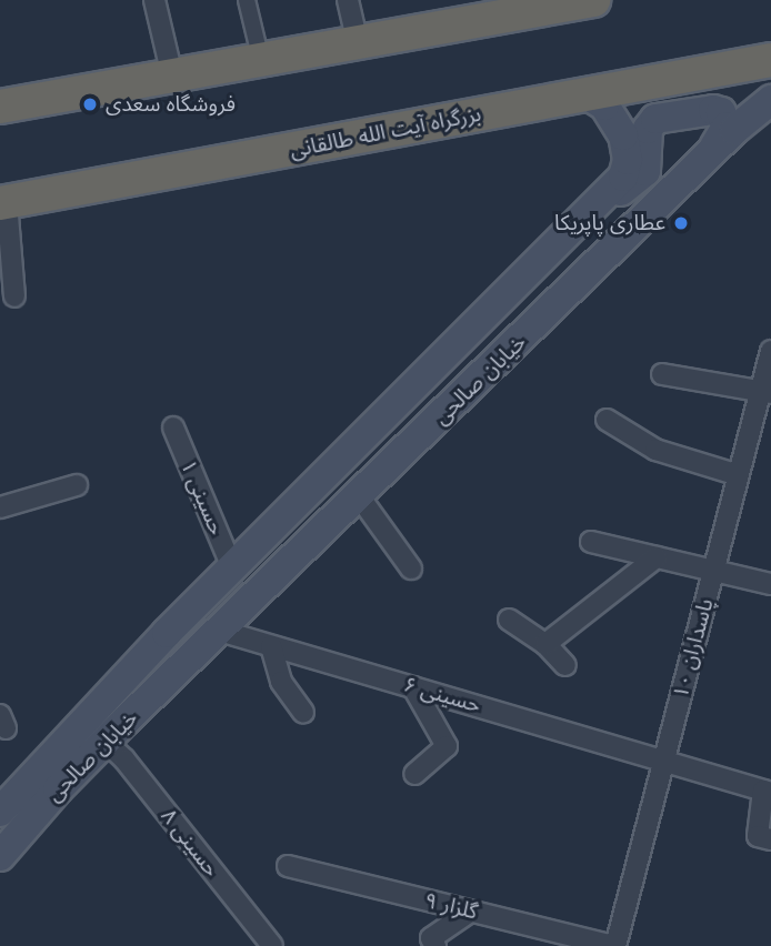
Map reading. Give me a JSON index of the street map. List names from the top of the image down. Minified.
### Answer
{"streets":{"highway":["بزرگراه آیت الله طالقانی"],"main road":["خیابان صالحی","خيابان صالحی"],"street":["حسینی ۱","پاسداران ١٠","حسینی ۶","حسینی ۸","گلزار ٩"]},"crossings":[["بزرگراه آیت الله طالقانی","خیابان صالحی"],["خیابان صالحی","حسینی ۱"],["خیابان صالحی","حسینی ۶"],["خیابان صالحی","خيابان صالحی"],["پاسداران ١٠","حسینی ۶"],["پاسداران ١٠","گلزار ٩"],["خيابان صالحی","حسینی ۸"]],"places":["فروشگاه سعدی","عطاری پاپریکا"]}
